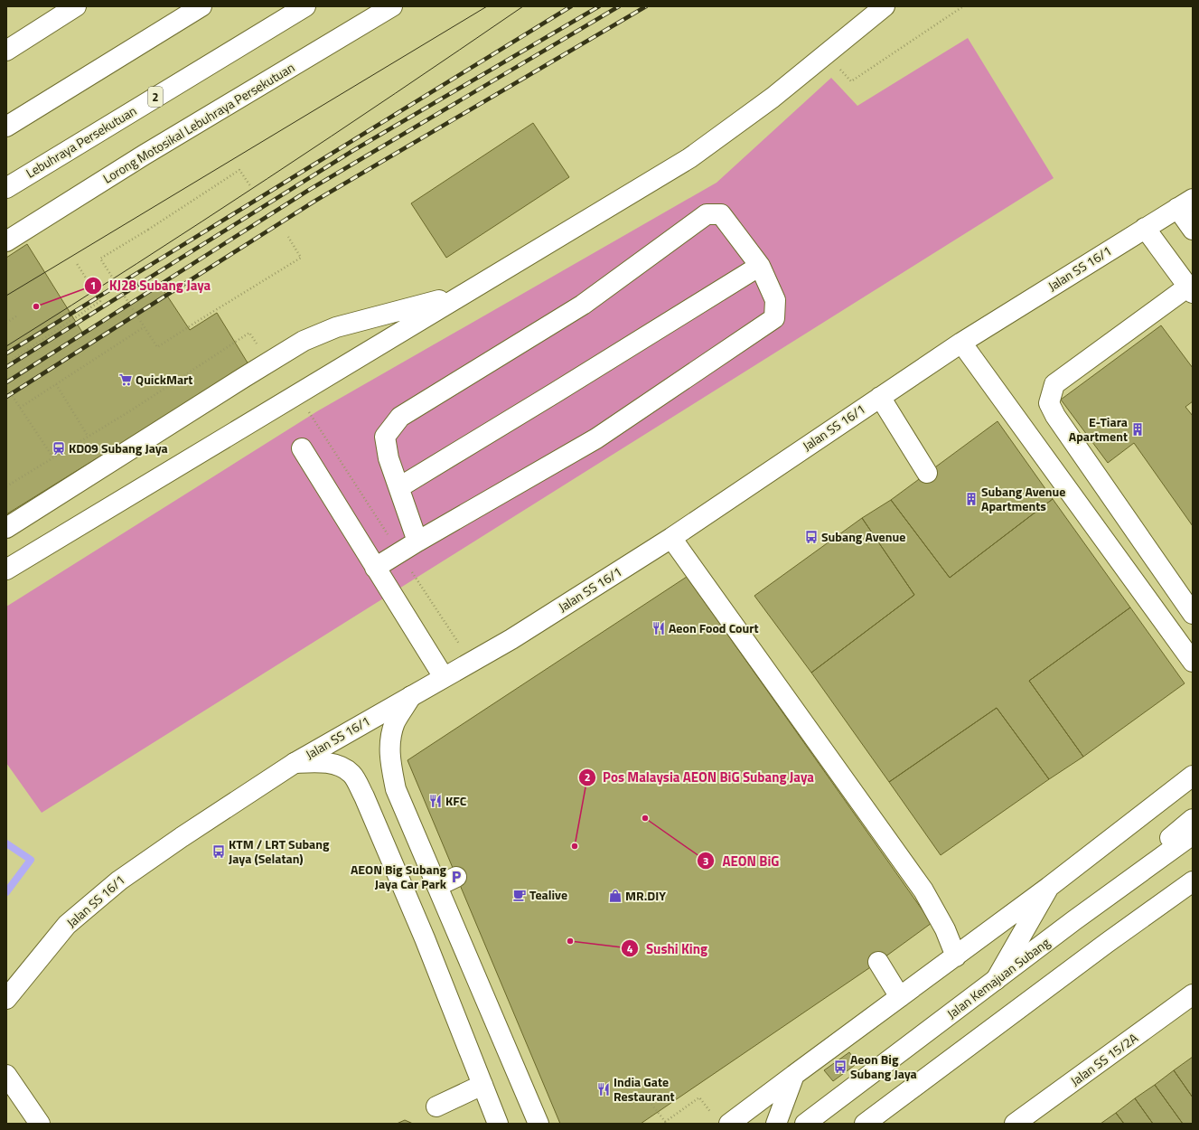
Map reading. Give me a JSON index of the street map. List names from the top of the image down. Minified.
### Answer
{"streets":{"main road":["2","Lorong Motosikal Lebuhraya Persekutuan","Lebuhraya Persekutuan","Jalan SS 16/1","Jalan Kemajuan Subang","Jalan SS 15/2A"]},"places":{"other":["KJ28 Subang Jaya","AEON BiG","Pos Malaysia AEON BiG Subang Jaya","Sushi King"],"supermarket":["QuickMart"],"building":["E-Tiara Apartment","Subang Avenue Apartments"],"station":["KD09 Subang Jaya"],"bus stop":["Subang Avenue","KTM / LRT Subang Jaya (Selatan)","Aeon Big Subang Jaya"],"restaurant":["Aeon Food Court","KFC","India Gate Restaurant"],"parking":["AEON Big Subang Jaya Car Park"],"cafe":["Tealive"],"shop":["MR.DIY"]}}
